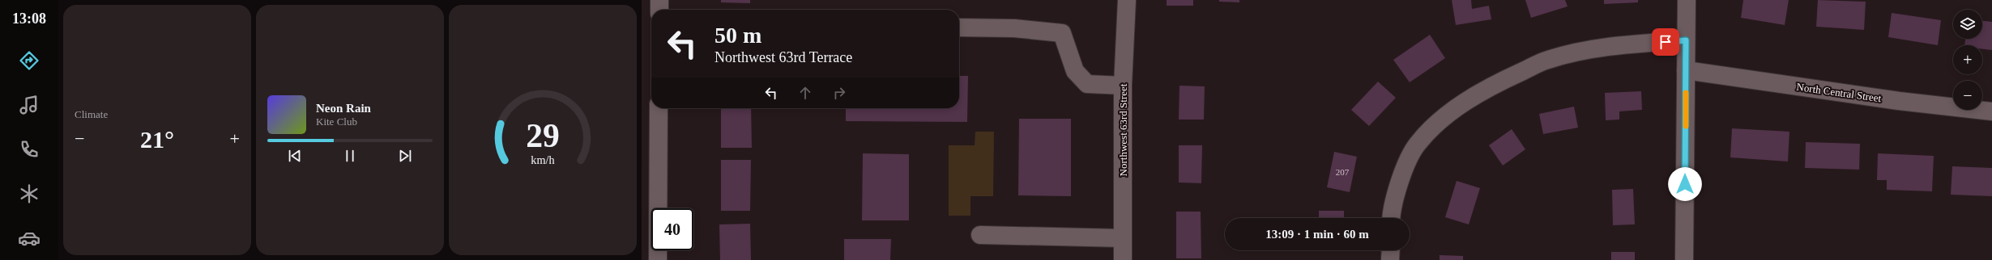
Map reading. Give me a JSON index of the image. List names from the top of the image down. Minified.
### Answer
{"streets":{"street":["North Central Street","Northwest 63rd Street"]},"house_numbers":["207"],"page":{"tabs":"13:08","tile":"Climate","map_buttons":["+","−"],"turn":["50 m","Northwest 63rd Terrace"],"song":["Neon Rain","Kite Club"],"heat":["−","21°","+"],"limit":"40","trip":"13:09 · 1 min · 60 m","gauge":["29","km/h"]}}
